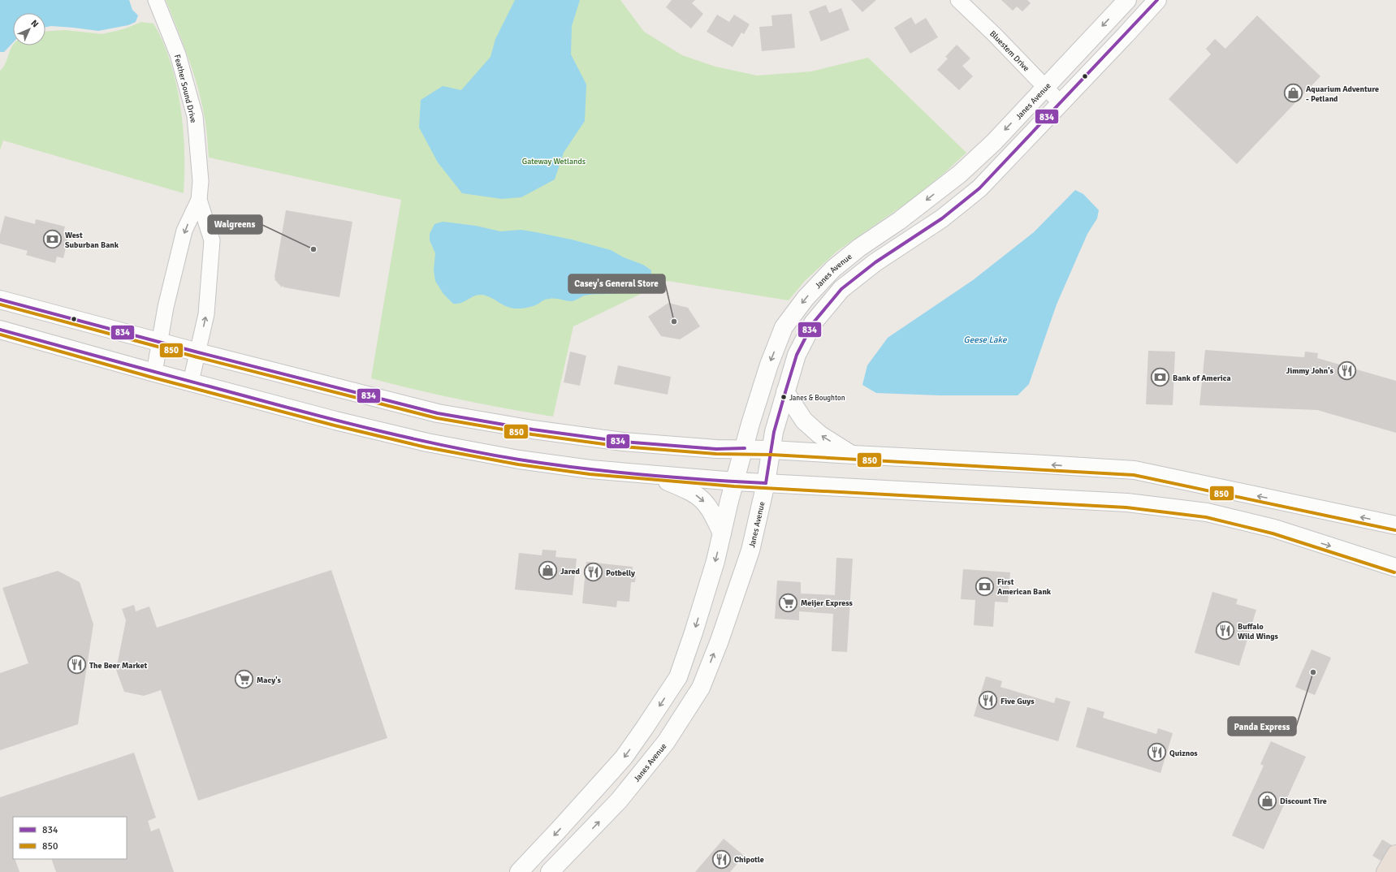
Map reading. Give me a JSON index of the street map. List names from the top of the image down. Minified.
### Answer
{"streets":{"main road":["Janes Avenue"],"street":["Bluestem Drive","Feather Sound Drive"]},"crossings":[["Bluestem Drive","Janes Avenue"]],"water":["Geese Lake"],"parks":["Gateway Wetlands"],"places":{"shop":["Aquarium Adventure - Petland","Jared","Discount Tire"],"bank":["West Suburban Bank","Bank of America","First American Bank"],"other":["Walgreens","Casey's General Store","Janes & Boughton","Panda Express"],"restaurant":["Jimmy John's","Potbelly","Buffalo Wild Wings","The Beer Market","Five Guys","Quiznos","Chipotle"],"supermarket":["Meijer Express","Macy's"]},"lines":["transit line 834","transit line 850"],"legend":["834","850"],"north":"top right"}
